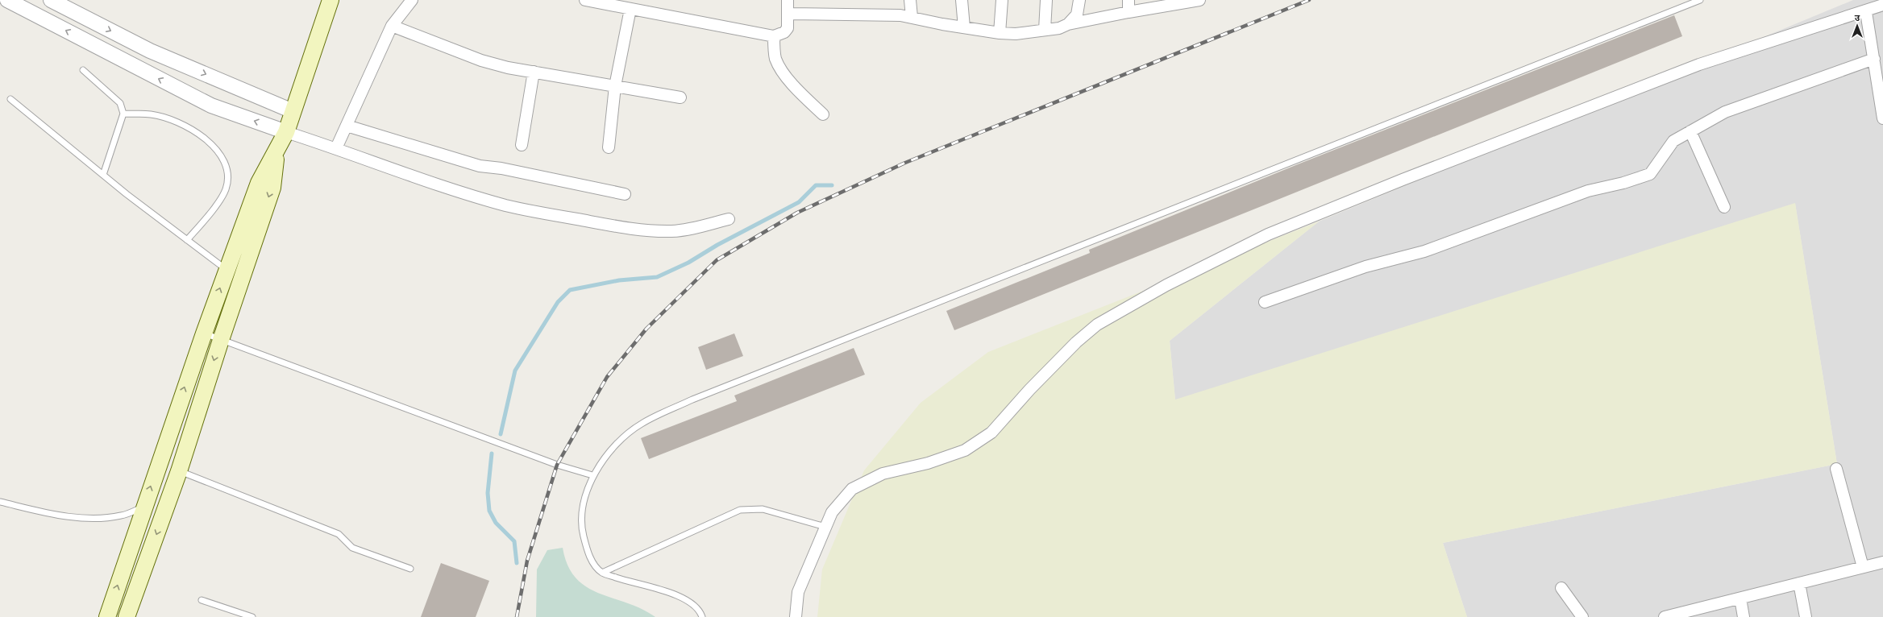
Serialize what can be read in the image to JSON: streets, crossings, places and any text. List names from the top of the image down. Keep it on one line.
{"north":"top"}
